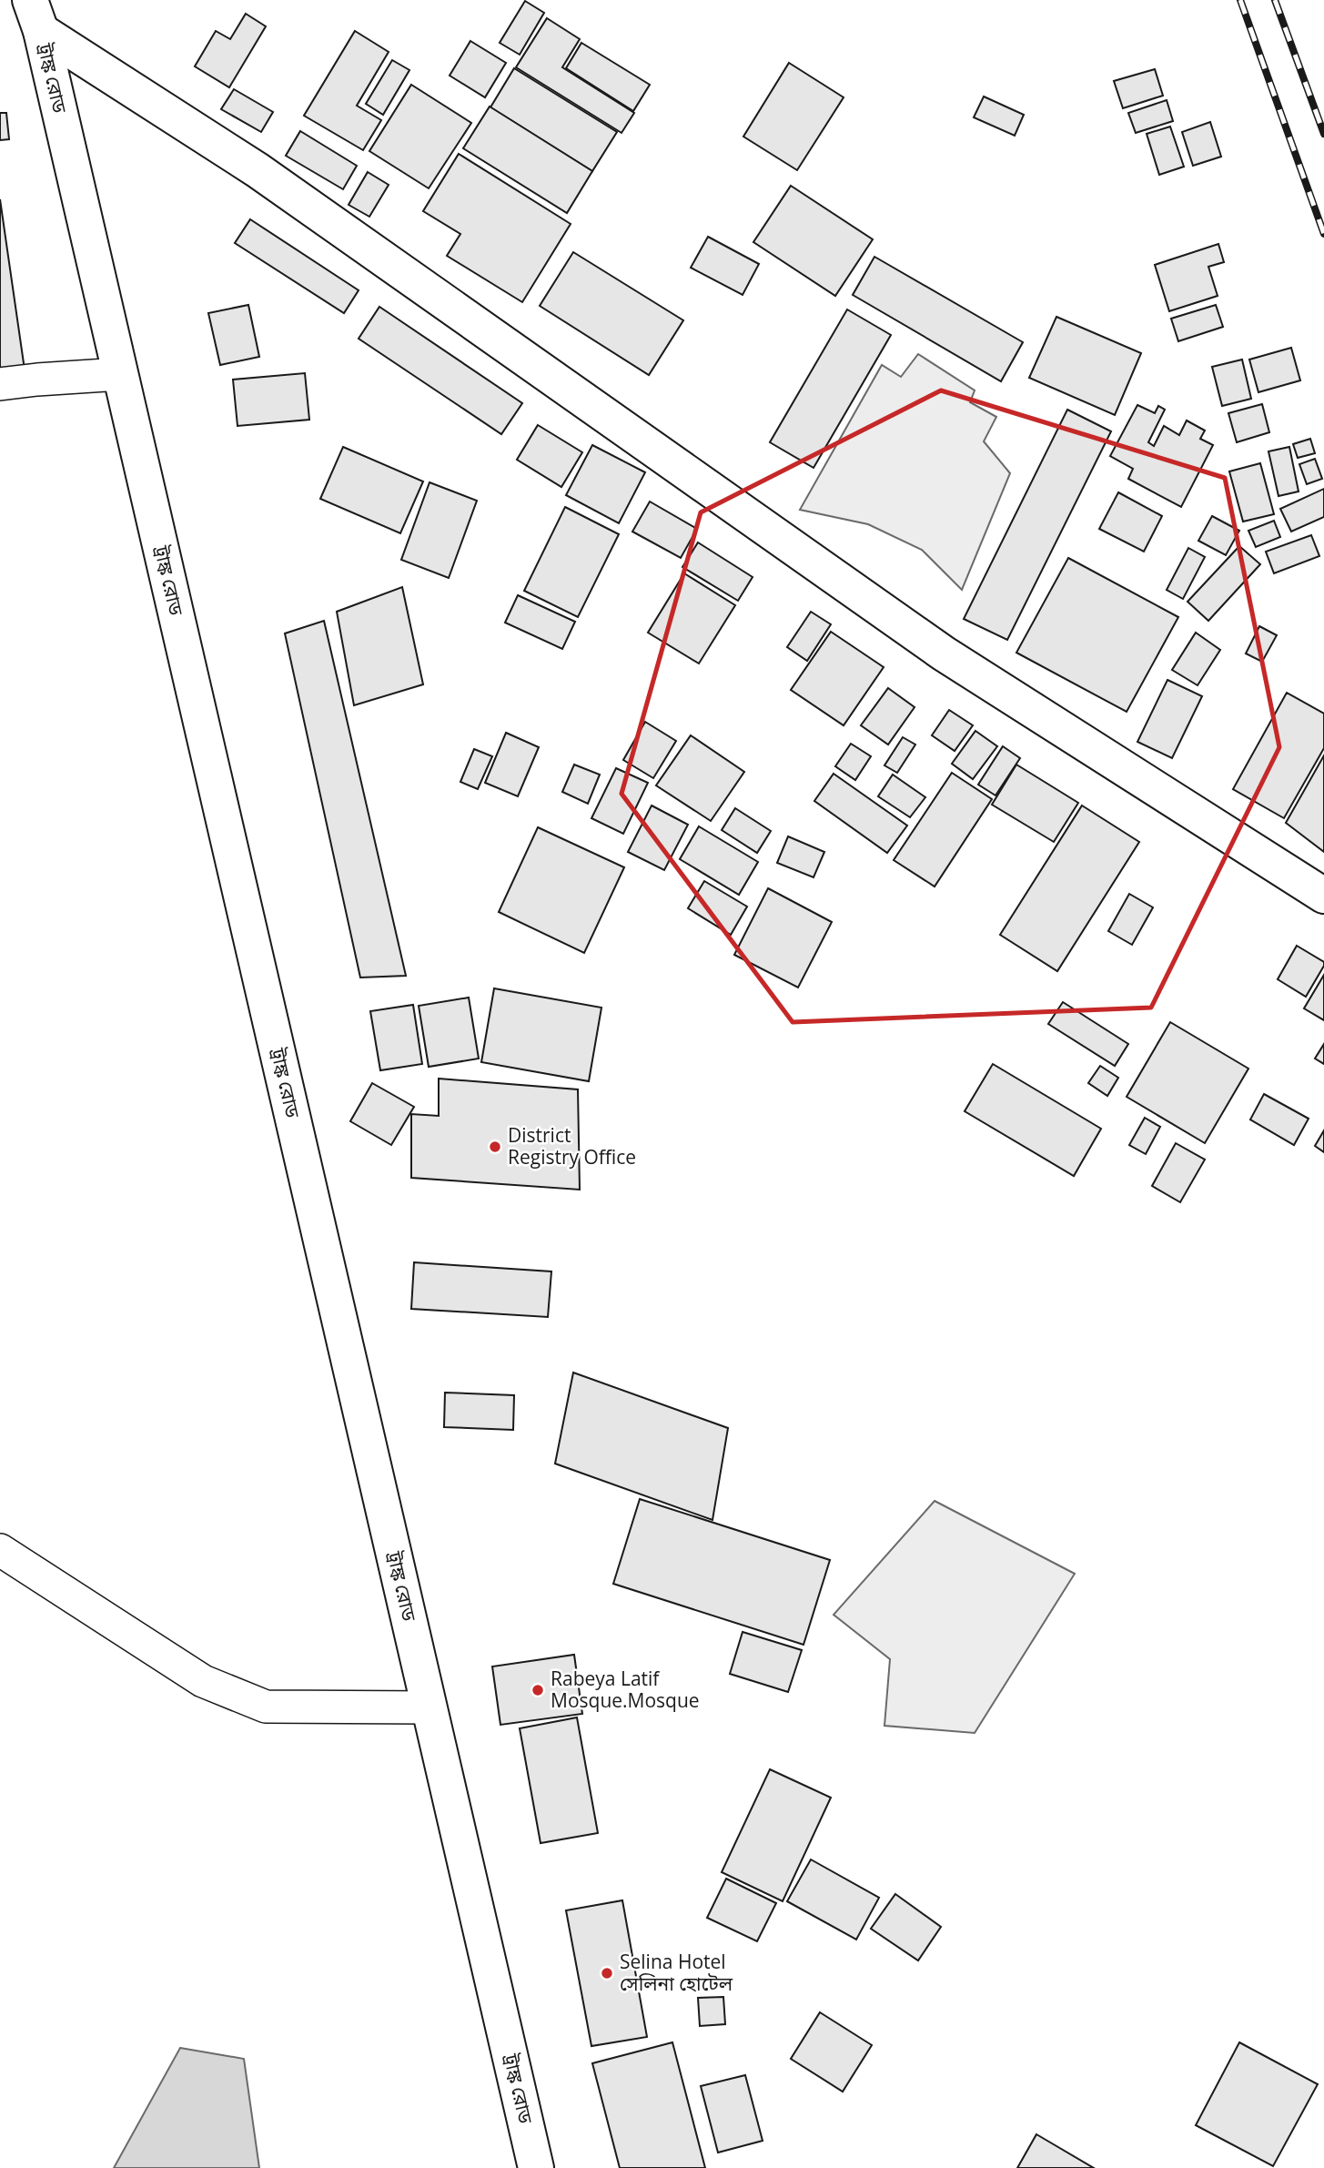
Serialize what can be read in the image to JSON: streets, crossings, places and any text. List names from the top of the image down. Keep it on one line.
{"streets":{"main road":["ট্রাঙ্ক রোড"]},"places":["District Registry Office","Rabeya Latif Mosque.Mosque","Selina Hotel সেলিনা হোটেল"]}
